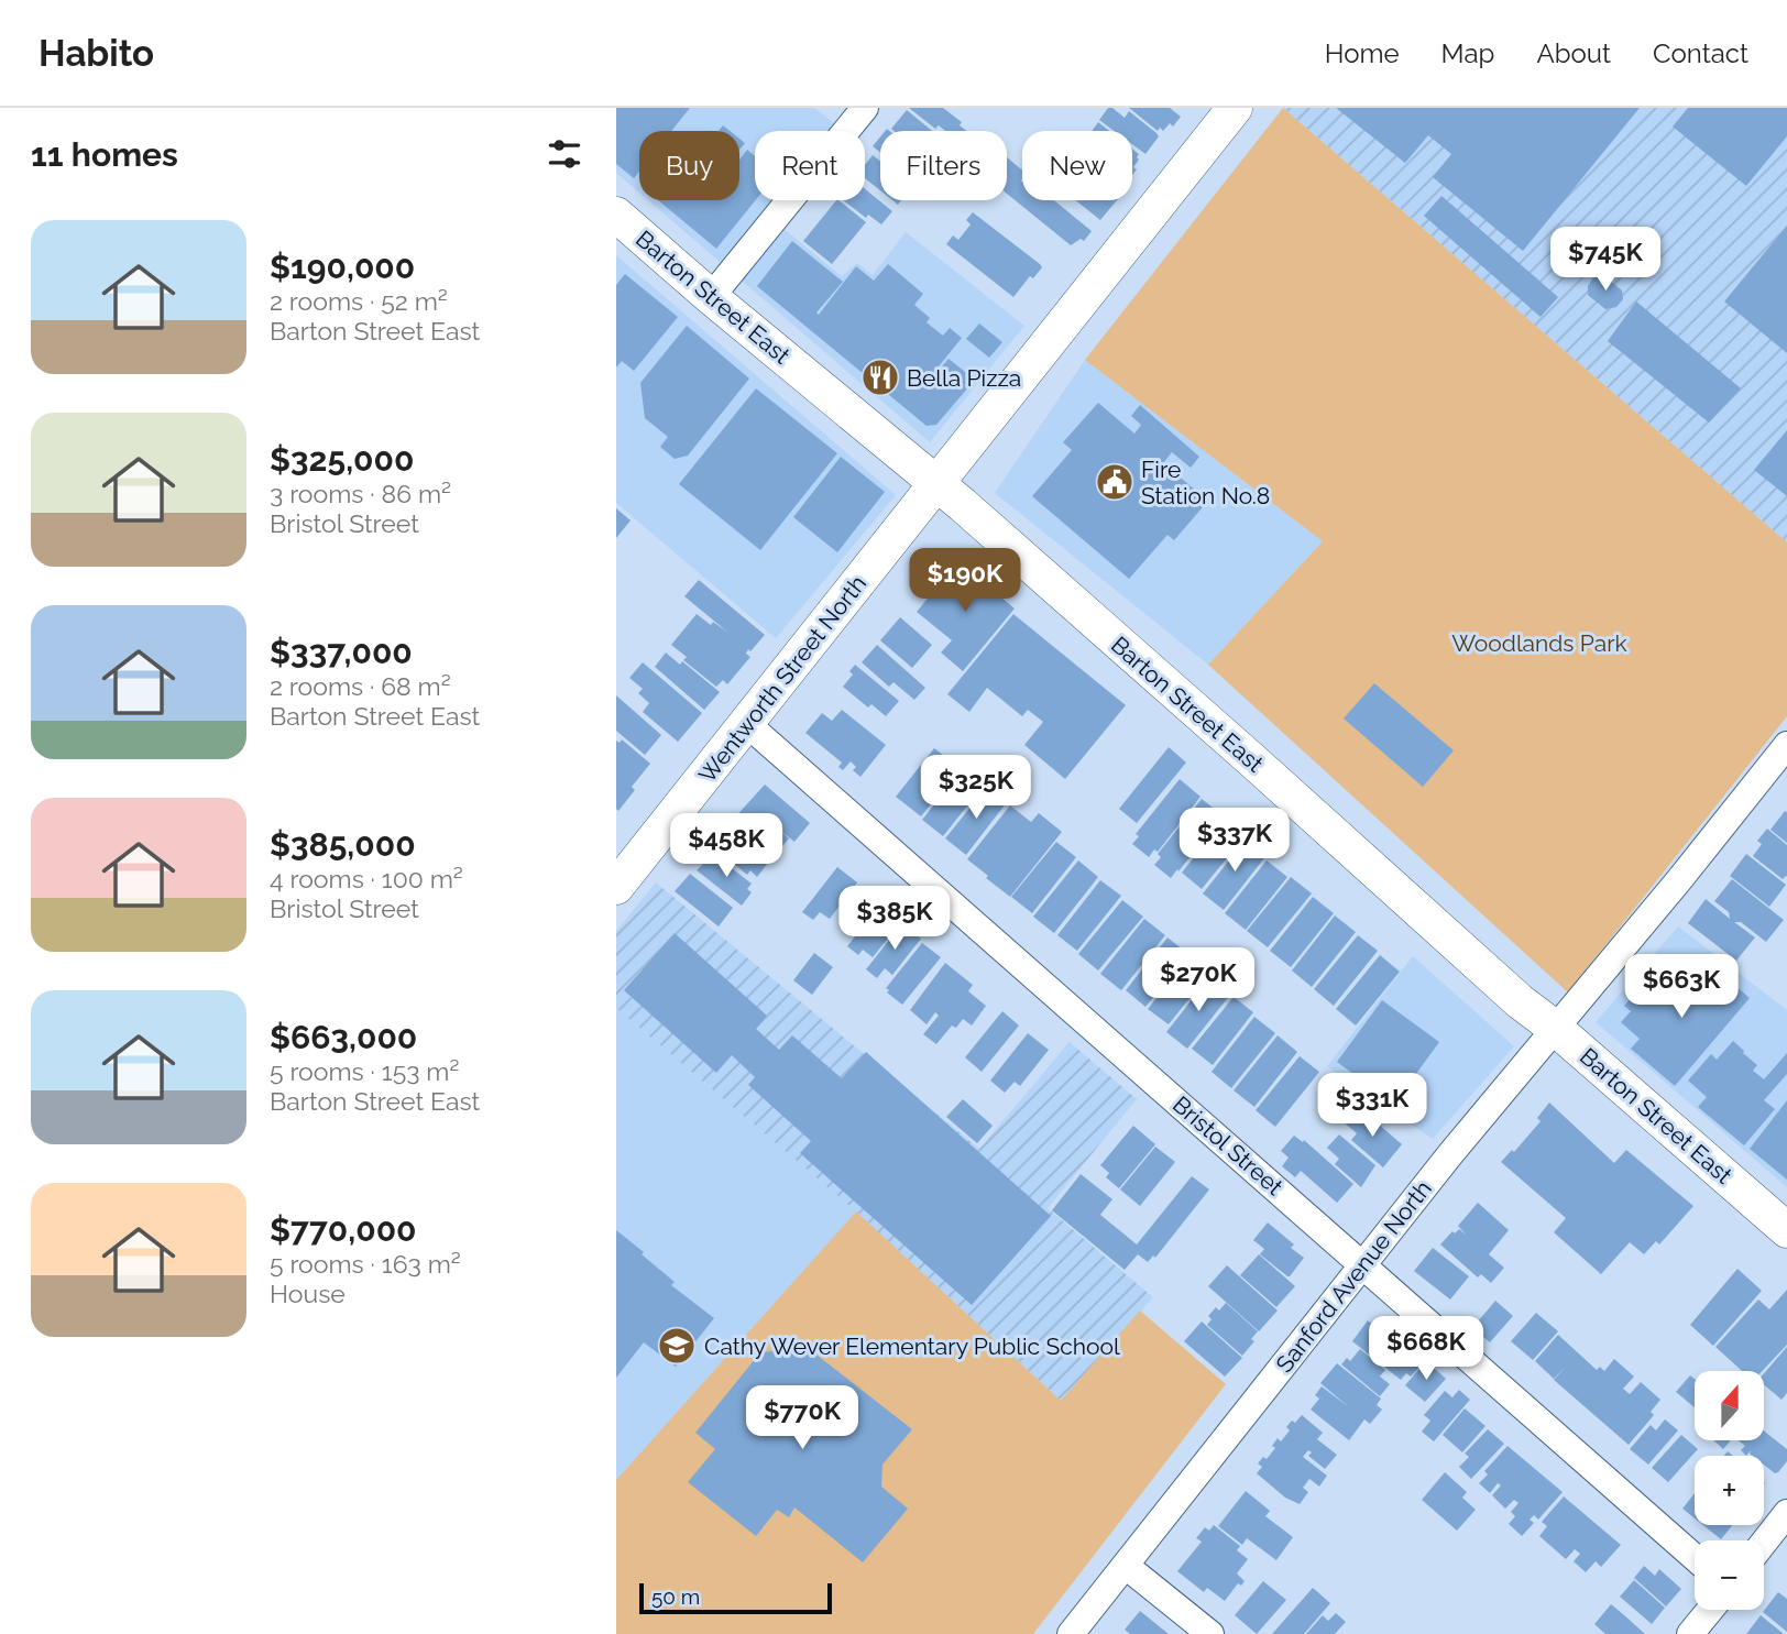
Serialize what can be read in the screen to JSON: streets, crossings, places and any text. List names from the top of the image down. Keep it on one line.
{"streets":{"main road":["Barton Street East","Wentworth Street North"],"street":["Bristol Street","Sanford Avenue North"]},"crossings":[["Barton Street East","Wentworth Street North"],["Barton Street East","Sanford Avenue North"],["Wentworth Street North","Bristol Street"],["Bristol Street","Sanford Avenue North"]],"parks":["Woodlands Park"],"places":{"restaurant":["Bella Pizza"],"public building":["Fire Station No.8"],"school or university":["Cathy Wever Elementary Public School"]},"scale_bar":"50 m","north":"top","page":{"header":"Habito","nav":["Home","Map","About","Contact"],"heading":"11 homes","chip":["Buy","Rent","Filters","New"],"list":[{"name":"$190,000","note":"2 rooms · 52 m² · Barton Street East"},{"name":"$325,000","note":"3 rooms · 86 m² · Bristol Street"},{"name":"$337,000","note":"2 rooms · 68 m² · Barton Street East"},{"name":"$385,000","note":"4 rooms · 100 m² · Bristol Street"},{"name":"$663,000","note":"5 rooms · 153 m² · Barton Street East"},{"name":"$770,000","note":"5 rooms · 163 m² · House"}],"price":["$745K","$190K","$325K","$337K","$458K","$385K","$270K","$663K","$331K","$668K","$770K"],"map_buttons":["+","−"],"scale":"50 m"}}
